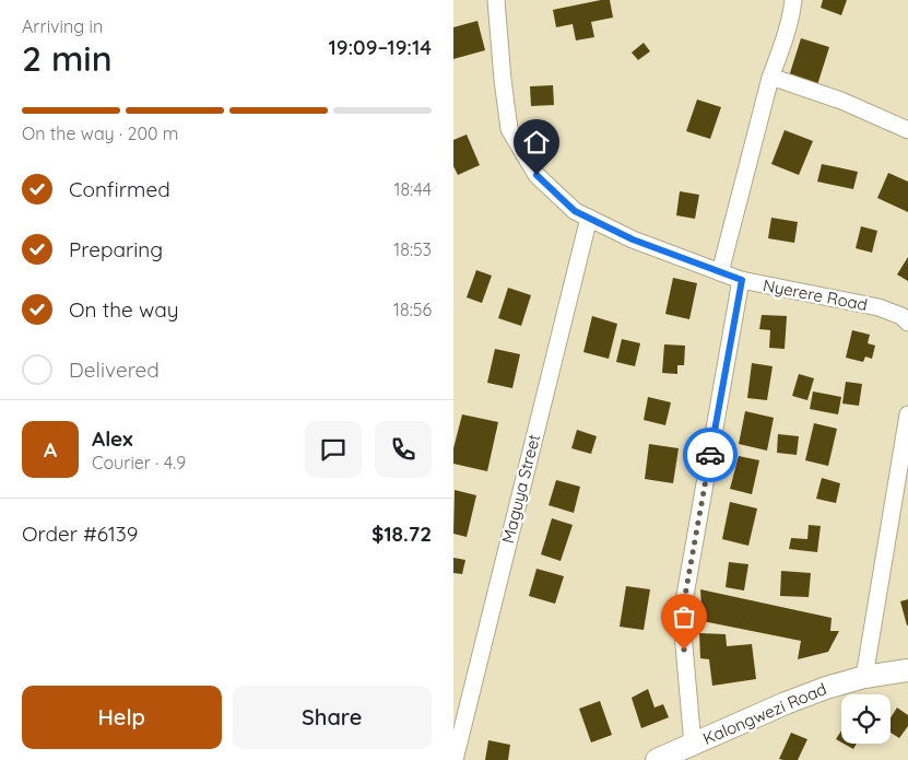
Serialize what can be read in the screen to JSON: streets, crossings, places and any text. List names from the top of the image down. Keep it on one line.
{"streets":{"street":["Nyerere Road","Maguya Street","Kalongwezi Road"]},"crossings":[["Nyerere Road","Maguya Street"]],"page":{"heading":["2 min","Arriving in","19:09–19:14"],"panel":["Alex","Courier · 4.9","Order #6139","$18.72"],"bar":"On the way · 200 m","list":[["Confirmed","18:44"],["Preparing","18:53"],["On the way","18:56"],"Delivered"],"round":"A","buttons":["Help","Share"]}}
